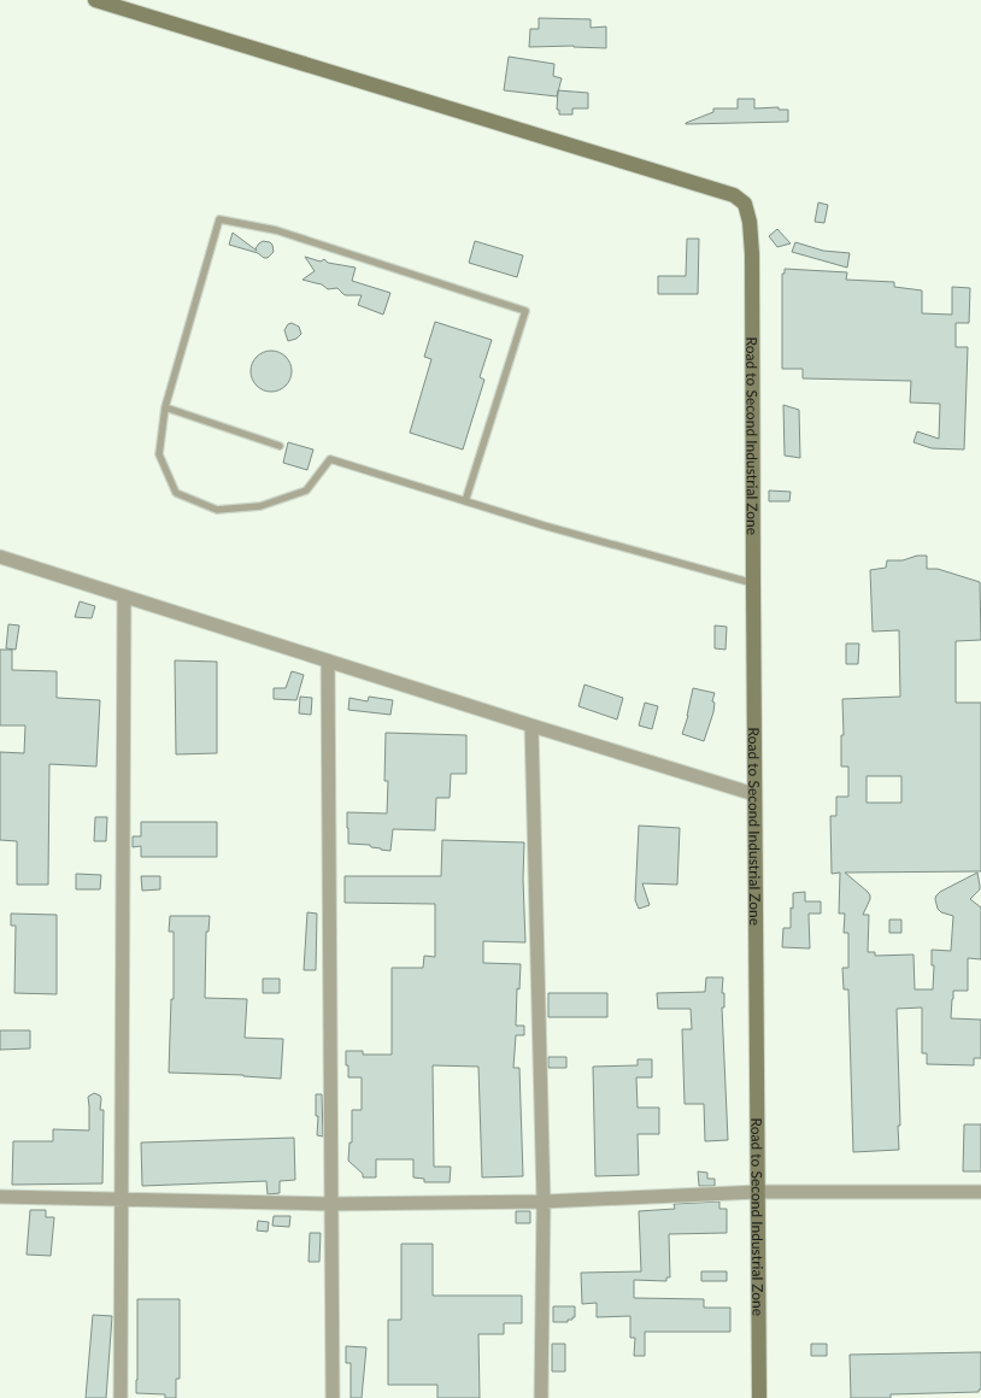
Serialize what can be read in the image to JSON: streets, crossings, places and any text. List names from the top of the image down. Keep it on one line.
{"streets":{"street":["Road to Second Industrial Zone"]}}
